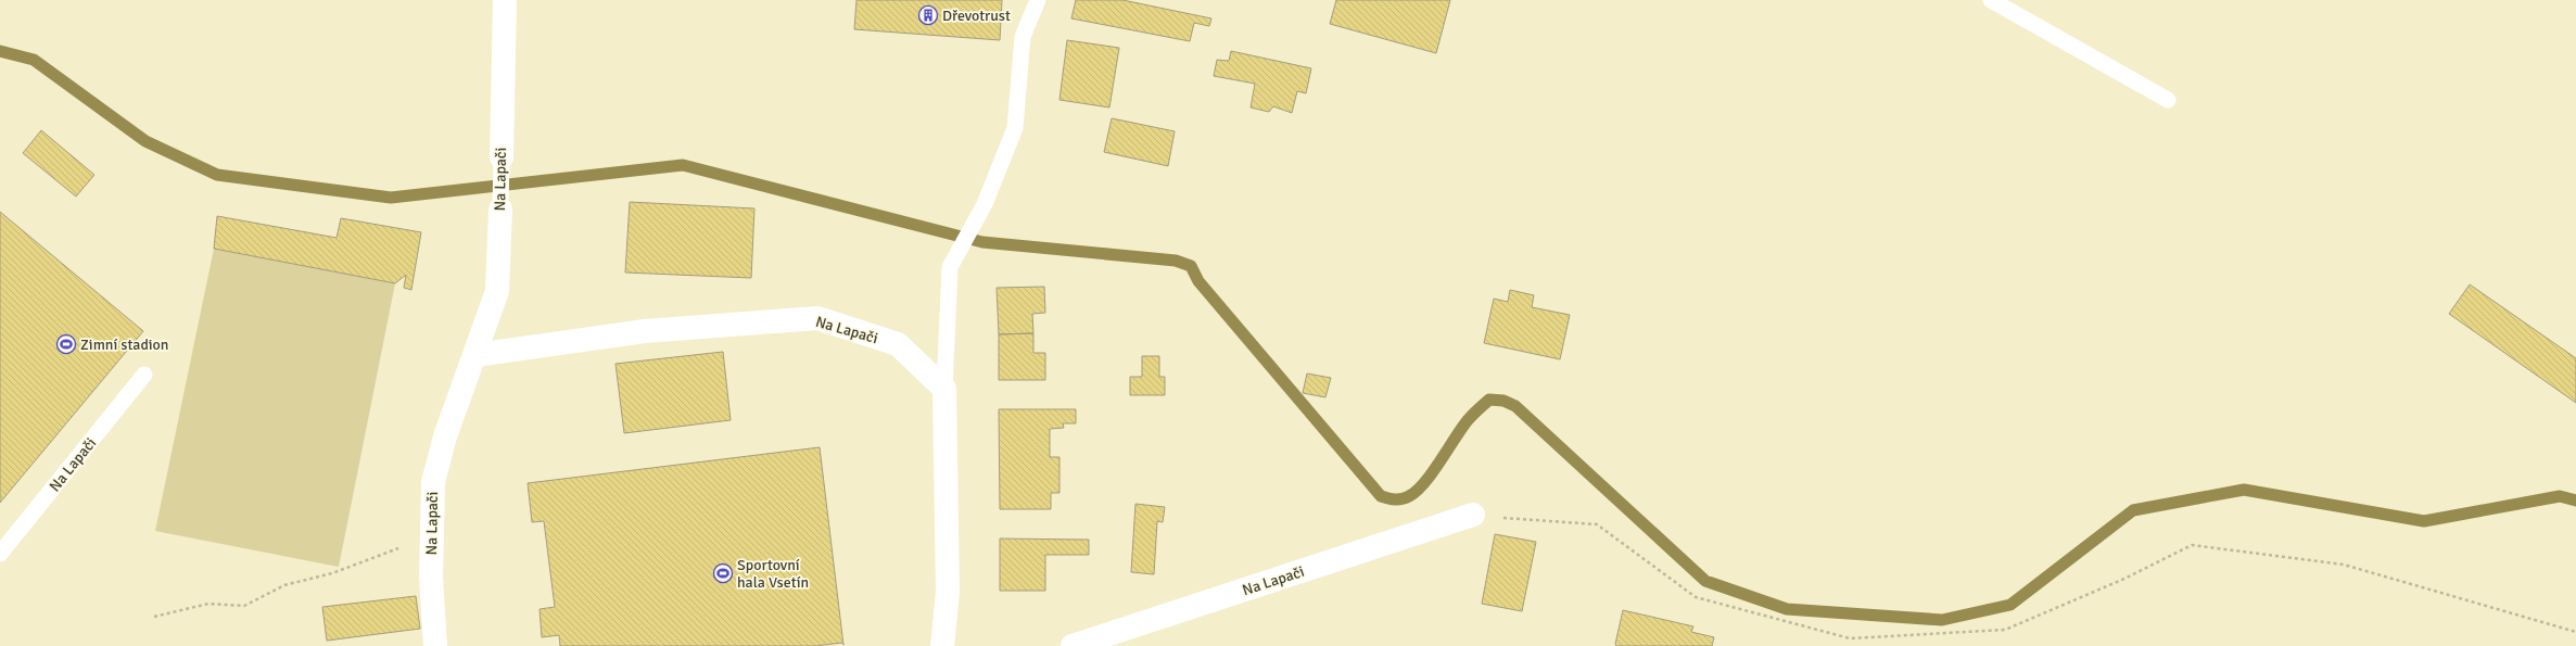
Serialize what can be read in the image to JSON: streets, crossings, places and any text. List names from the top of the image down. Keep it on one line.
{"streets":{"street":["Na Lapači"]},"places":{"building":["Dřevotrust"],"sports":["Zimní stadion","Sportovní hala Vsetín"]}}
